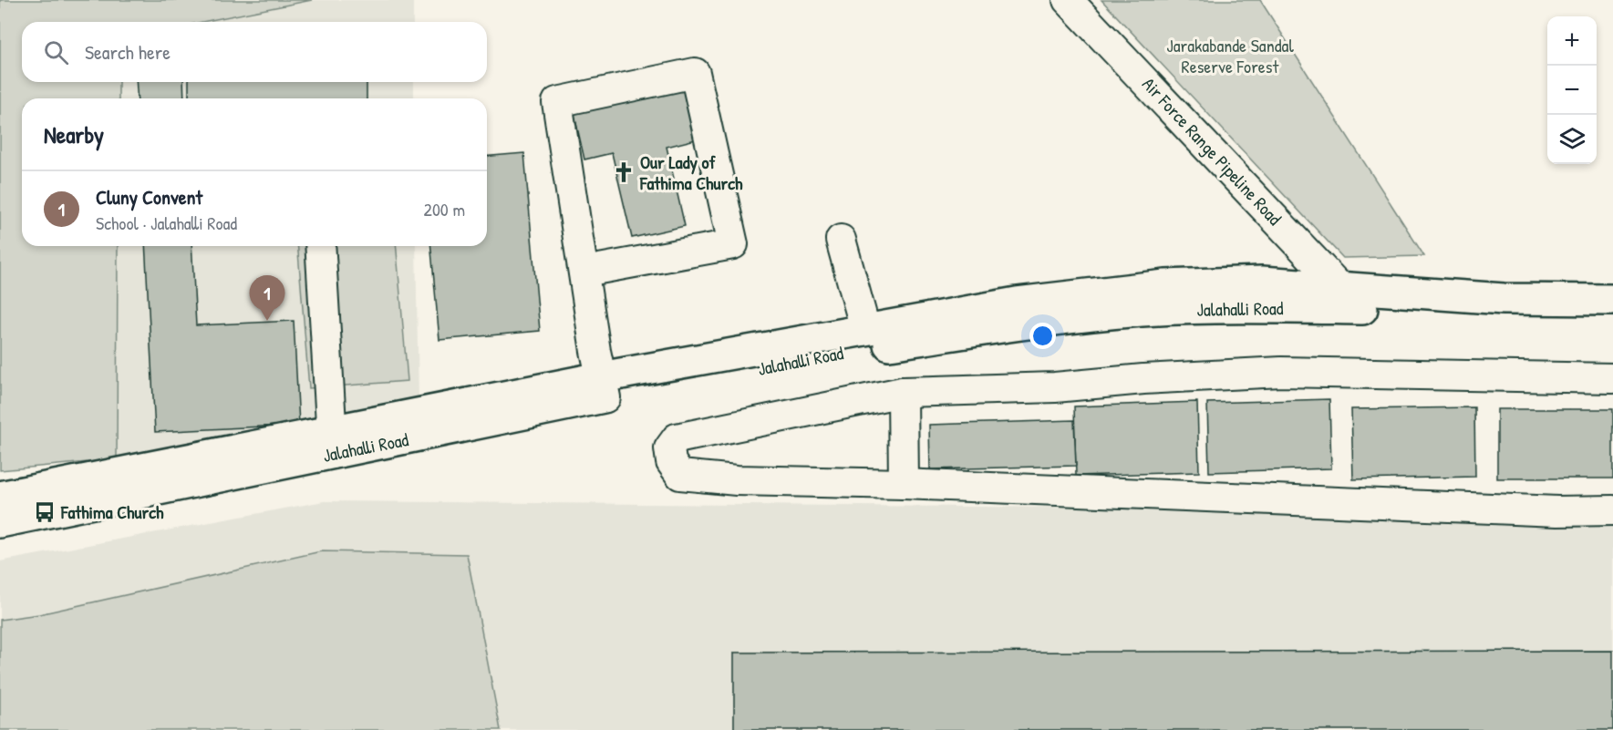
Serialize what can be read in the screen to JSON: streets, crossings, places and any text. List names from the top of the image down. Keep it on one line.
{"streets":{"main road":["Jalahalli Road"],"street":["Air Force Range Pipeline Road"]},"crossings":[["Air Force Range Pipeline Road","Jalahalli Road"]],"parks":["Jarakabande Sandal Reserve Forest"],"places":{"church":["Our Lady of Fathima Church"],"bus stop":["Fathima Church"]},"page":{"map_buttons":["+","−"],"search":"Search here","heading":"Nearby","list":[{"mark":"1","name":"Cluny Convent","note":"School · Jalahalli Road","value":"200 m"}],"pins":"1"}}
